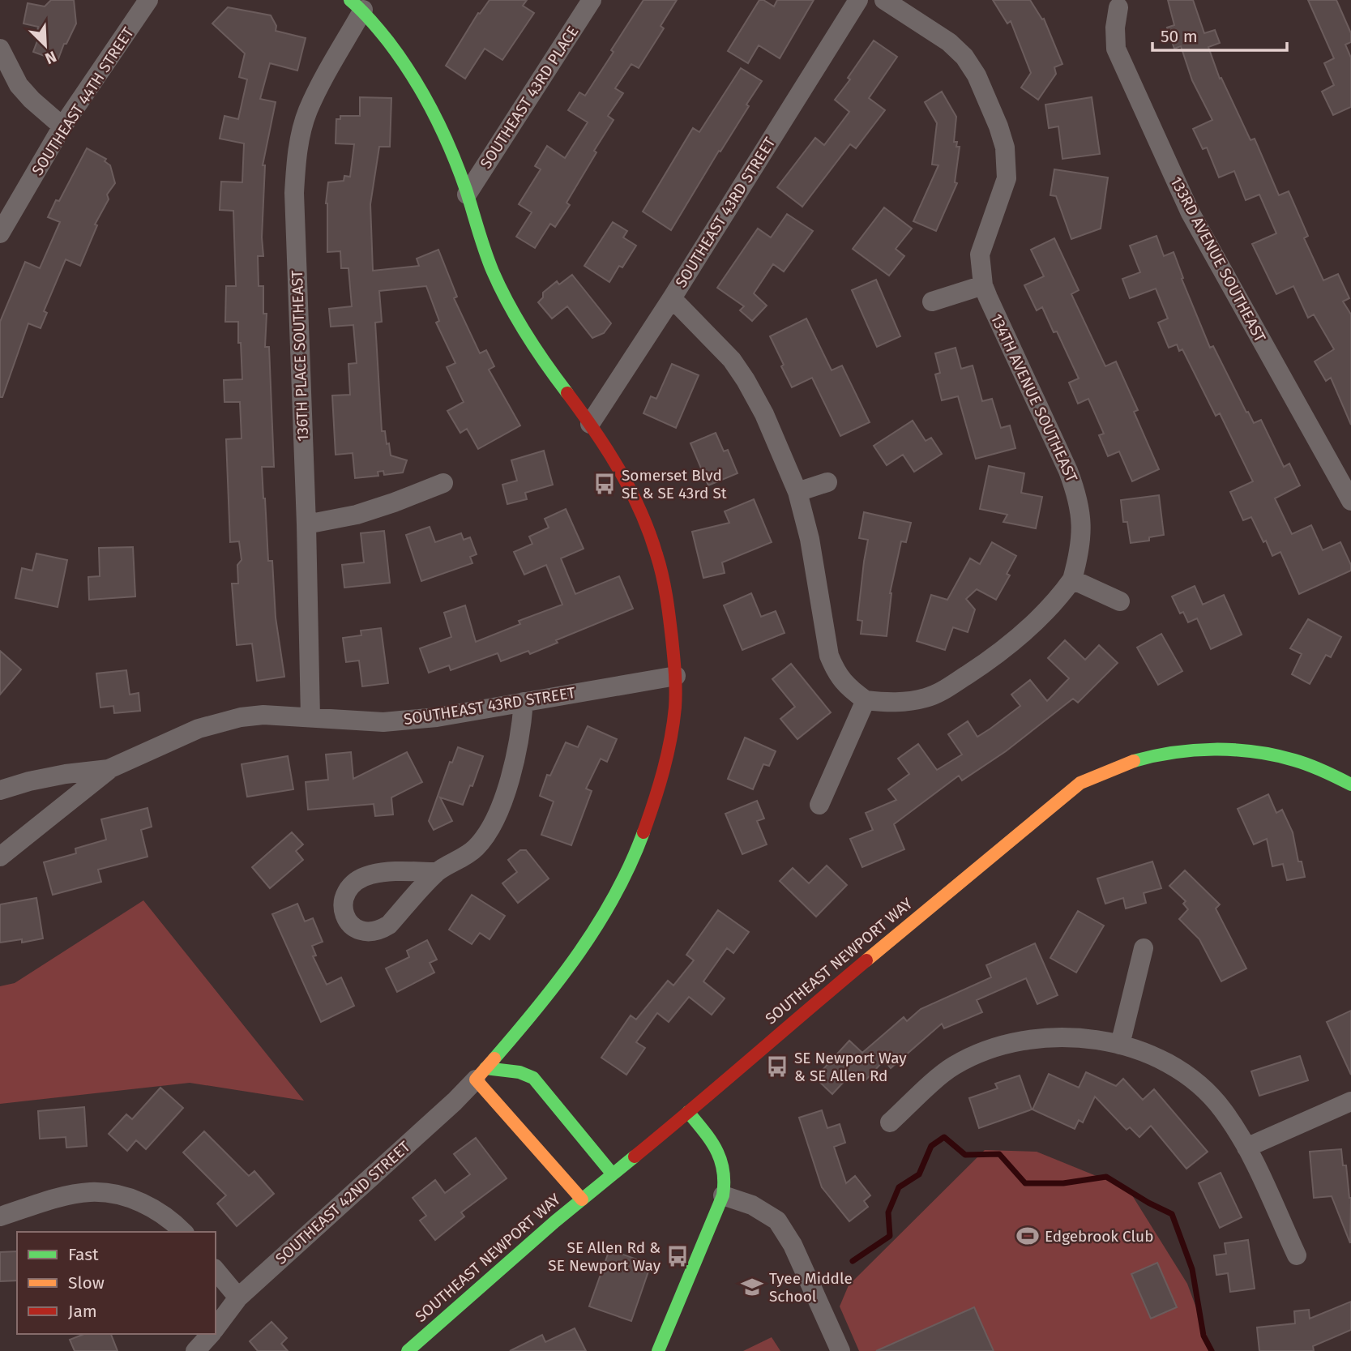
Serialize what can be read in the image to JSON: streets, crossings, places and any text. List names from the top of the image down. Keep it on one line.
{"streets":{"street":["SOUTHEAST 43RD PLACE","SOUTHEAST 44TH STREET","SOUTHEAST 43RD STREET","133RD AVENUE SOUTHEAST","136TH PLACE SOUTHEAST","134TH AVENUE SOUTHEAST","SOUTHEAST NEWPORT WAY","SOUTHEAST 42ND STREET"]},"crossings":[["SOUTHEAST 43RD STREET","136TH PLACE SOUTHEAST"]],"places":{"bus stop":["Somerset Blvd SE & SE 43rd St","SE Newport Way & SE Allen Rd","SE Allen Rd & SE Newport Way"],"sports":["Edgebrook Club"],"school or university":["Tyee Middle School"]},"legend":["Fast","Slow","Jam"],"scale_bar":"50 m","north":"bottom right"}
